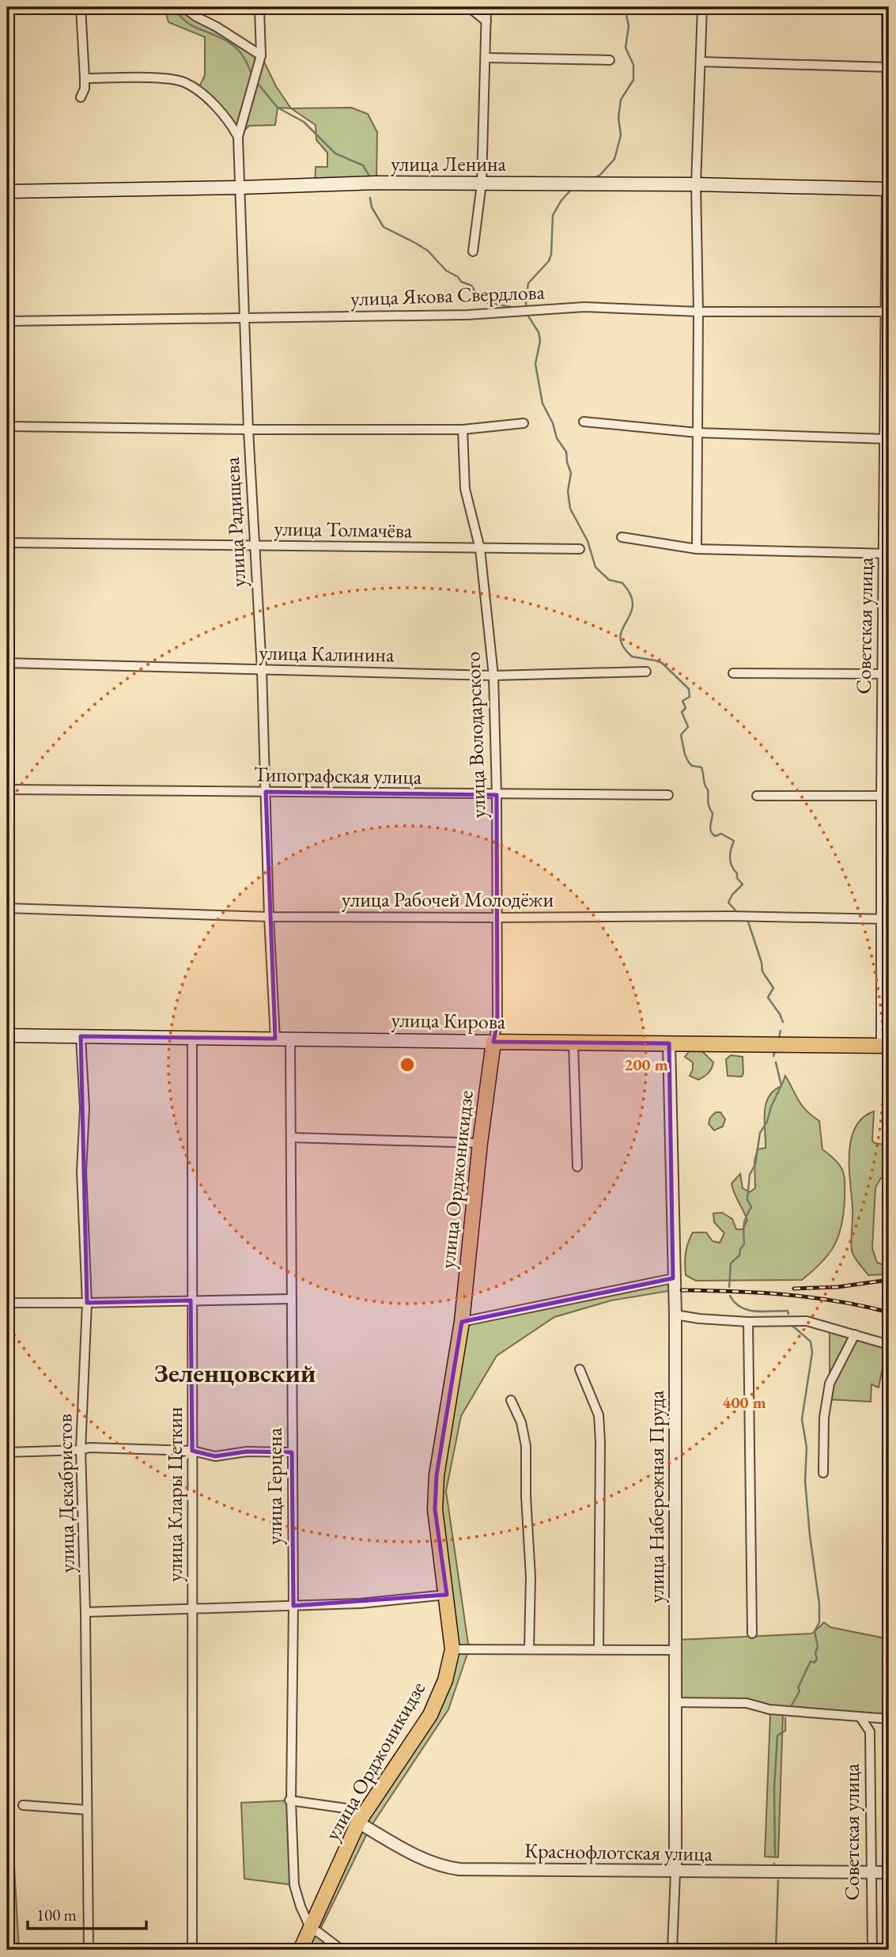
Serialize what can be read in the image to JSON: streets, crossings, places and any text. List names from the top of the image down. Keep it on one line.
{"streets":{"main road":["улица Ленина","улица Кирова","улица Орджоникидзе"],"street":["улица Якова Свердлова","улица Радищева","улица Толмачёва","Советская улица","улица Калинина","улица Володарского","Типографская улица","улица Рабочей Молодёжи","улица Герцена","улица Декабристов","улица Клары Цеткин","улица Набережная Пруда","Краснофлотская улица"]},"crossings":[["улица Ленина","улица Радищева"],["улица Ленина","Советская улица"],["улица Якова Свердлова","улица Радищева"],["улица Якова Свердлова","Советская улица"],["улица Радищева","улица Толмачёва"],["улица Радищева","улица Калинина"],["улица Радищева","Типографская улица"],["улица Радищева","улица Рабочей Молодёжи"],["улица Радищева","улица Кирова"],["улица Толмачёва","улица Володарского"],["Советская улица","улица Рабочей Молодёжи"],["Советская улица","улица Кирова"],["Советская улица","Краснофлотская улица"],["улица Калинина","улица Володарского"],["улица Володарского","Типографская улица"],["улица Володарского","улица Рабочей Молодёжи"],["улица Володарского","улица Кирова"],["улица Володарского","улица Орджоникидзе"],["улица Кирова","улица Орджоникидзе"],["улица Кирова","улица Герцена"],["улица Кирова","улица Декабристов"],["улица Кирова","улица Клары Цеткин"],["улица Кирова","улица Набережная Пруда"],["улица Орджоникидзе","улица Герцена"],["улица Орджоникидзе","Краснофлотская улица"],["улица Герцена","Краснофлотская улица"],["улица Набережная Пруда","Краснофлотская улица"]],"districts":["Зеленцовский"],"scale_bar":"100 m","rings":["200 m","400 m"]}
